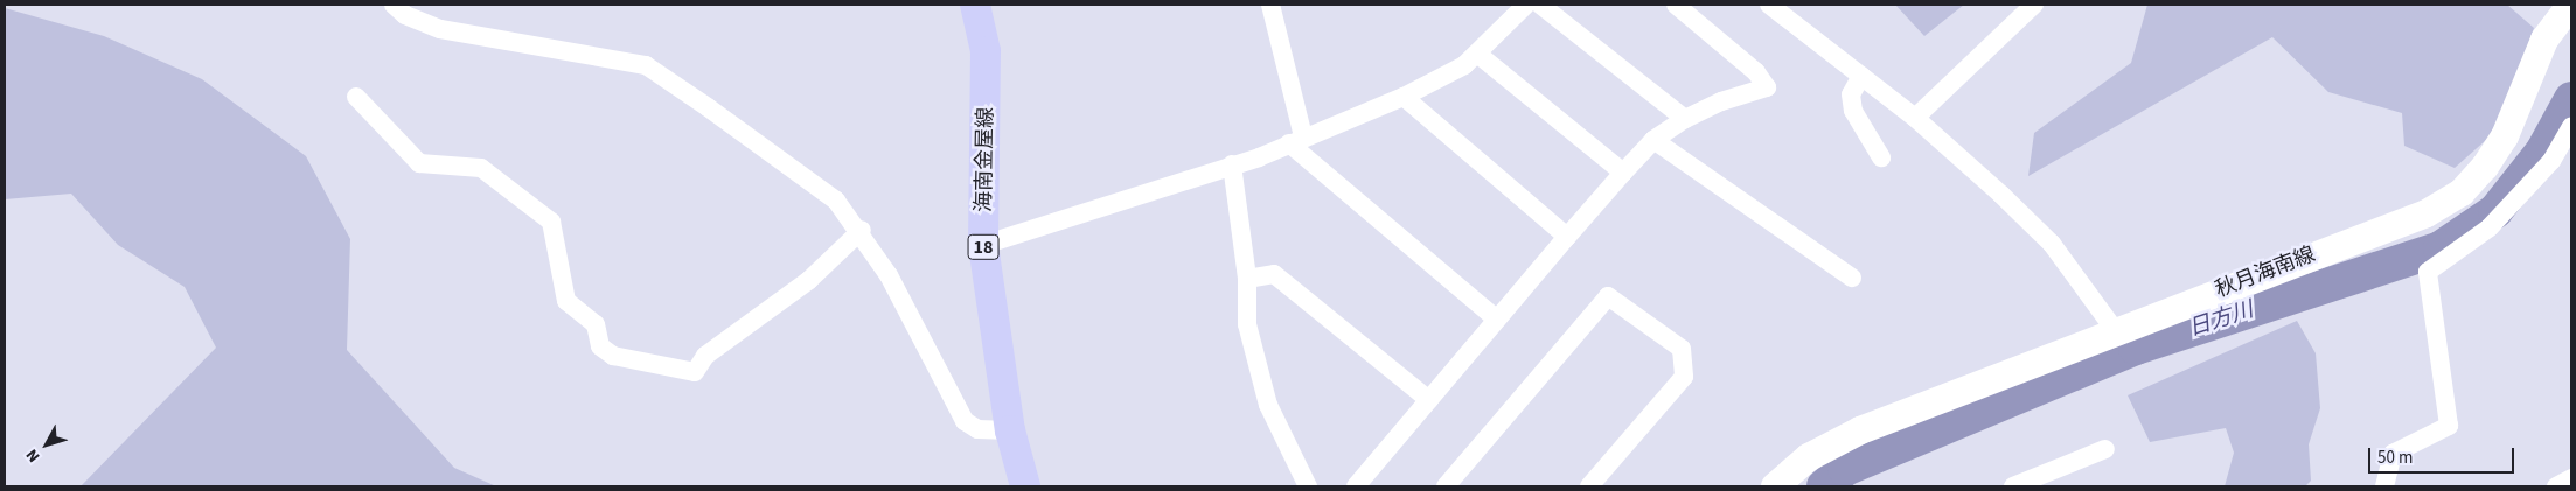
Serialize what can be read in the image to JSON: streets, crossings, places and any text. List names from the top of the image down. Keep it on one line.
{"streets":{"main road":["海南金屋線","18","秋月海南線"]},"water":["日方川"],"scale_bar":"50 m","north":"bottom left"}
